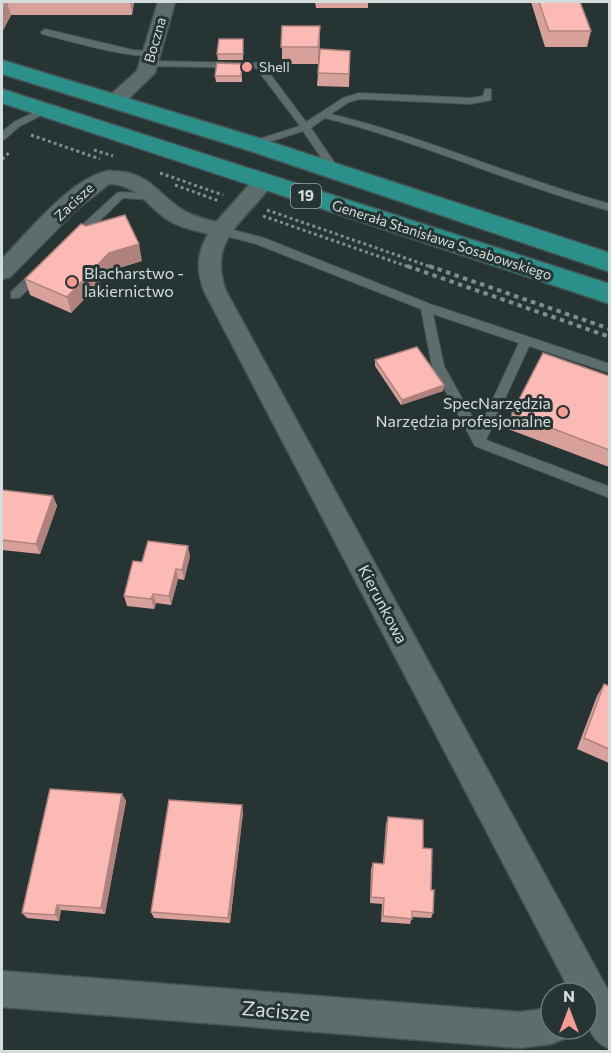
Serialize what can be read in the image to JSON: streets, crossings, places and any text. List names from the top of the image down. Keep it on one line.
{"streets":{"highway":["19","Generała Stanisława Sosabowskiego"],"street":["Boczna","Zacisze","Kierunkowa"]},"crossings":[["Boczna","Generała Stanisława Sosabowskiego"],["Zacisze","Kierunkowa"],["Generała Stanisława Sosabowskiego","Kierunkowa"]],"places":["Shell","Blacharstwo - lakiernictwo","SpecNarzędzia Narzędzia profesjonalne"],"north":"top"}
